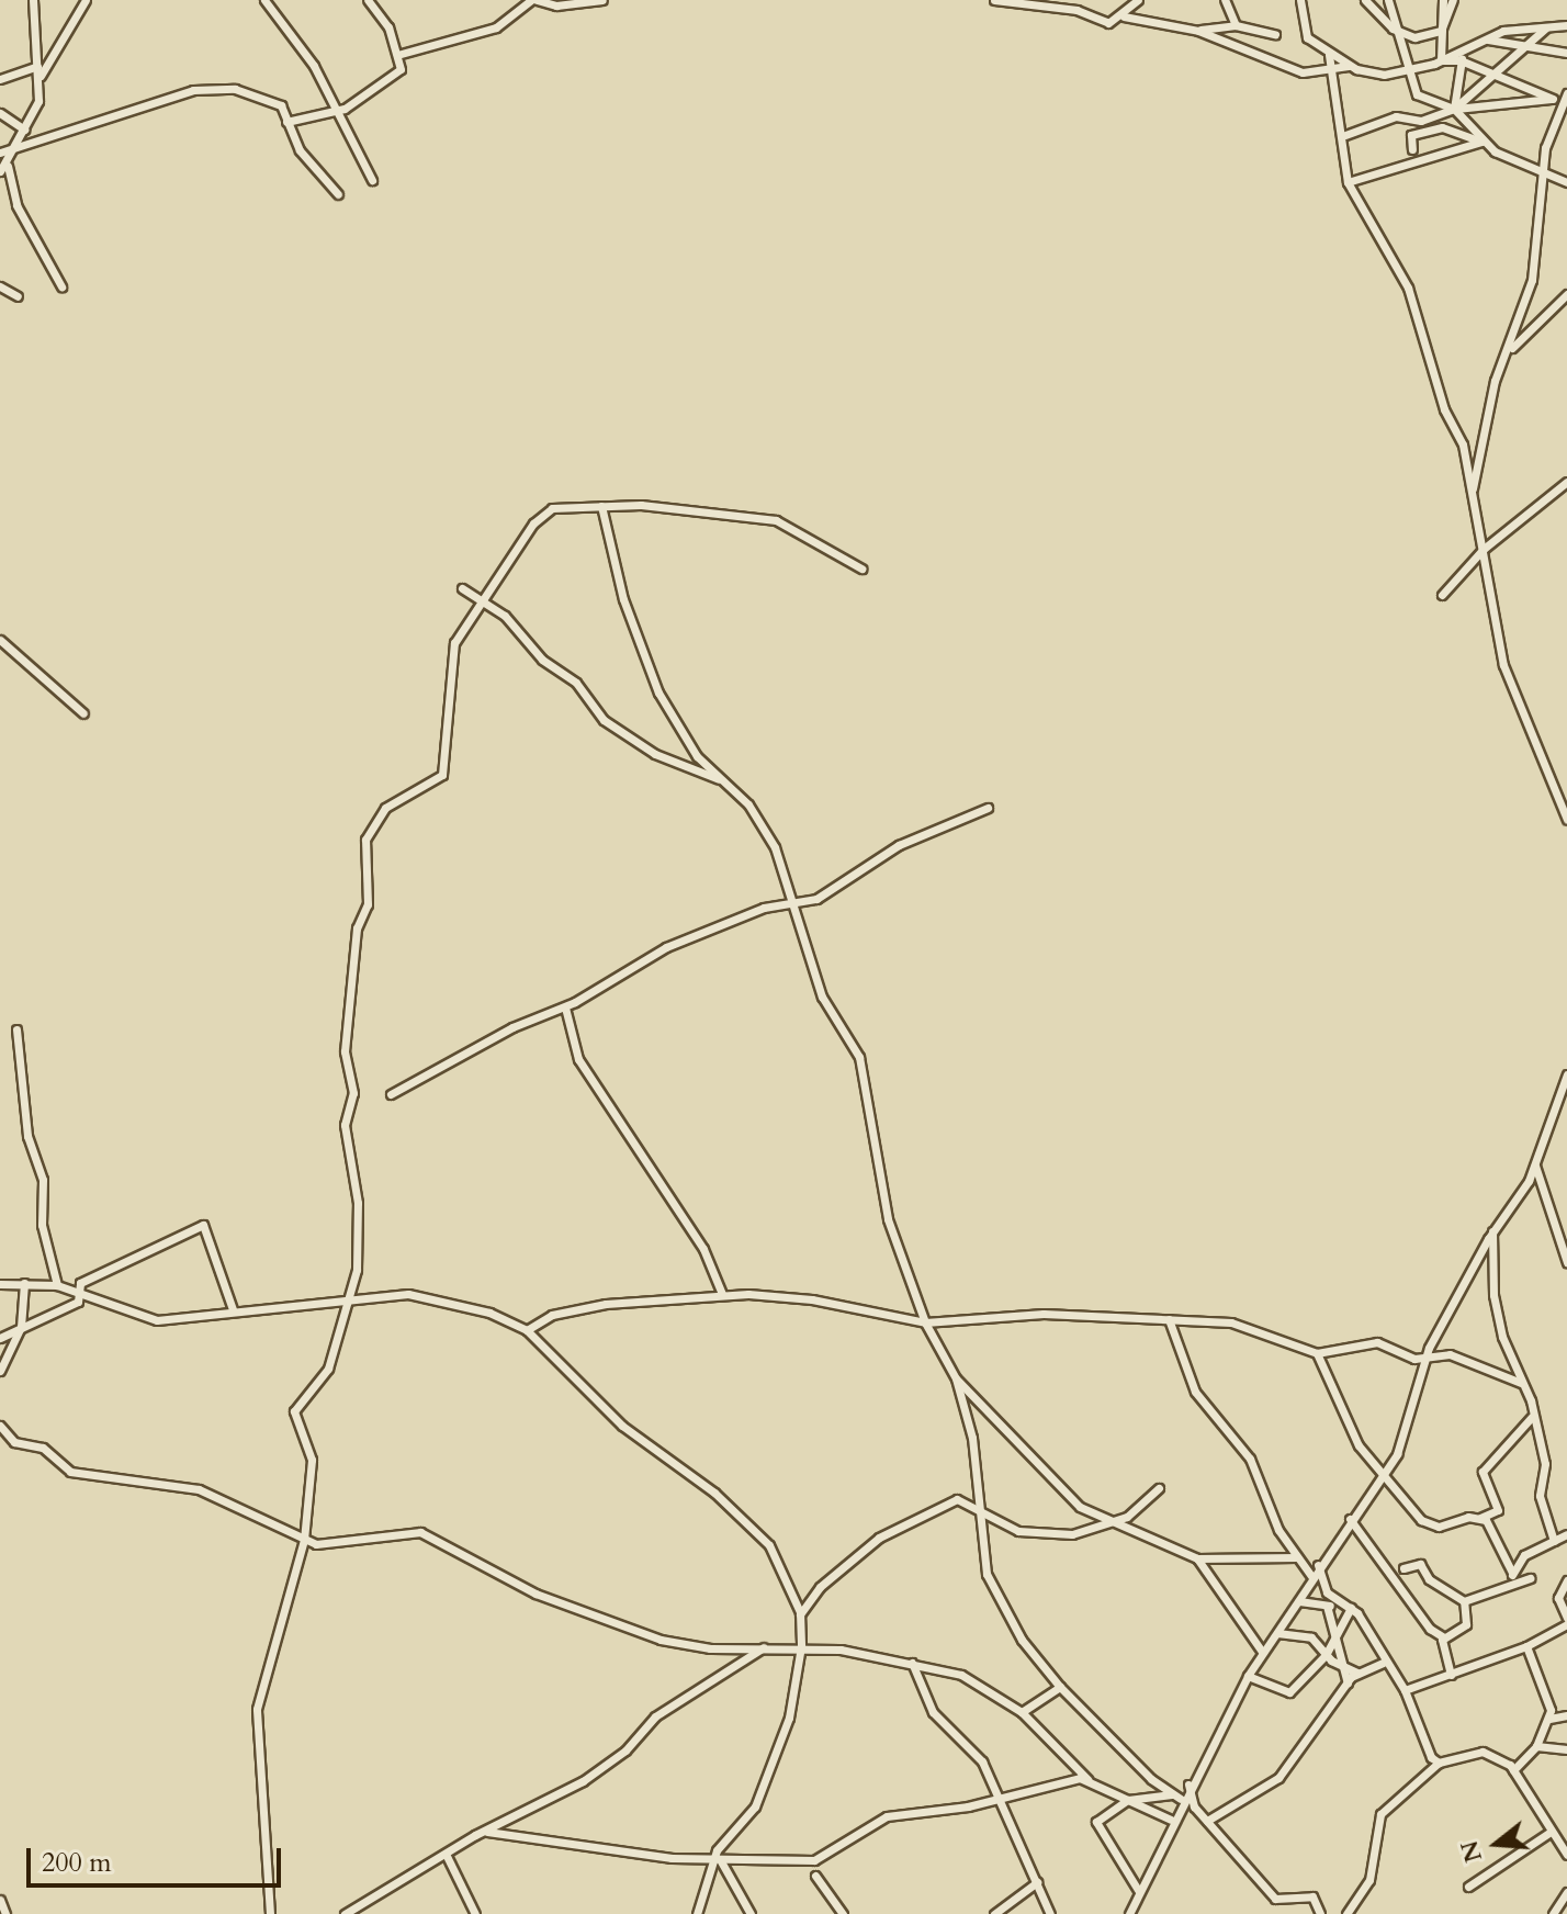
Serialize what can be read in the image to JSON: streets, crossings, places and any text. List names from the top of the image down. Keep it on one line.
{"scale_bar":"200 m","north":"left"}
